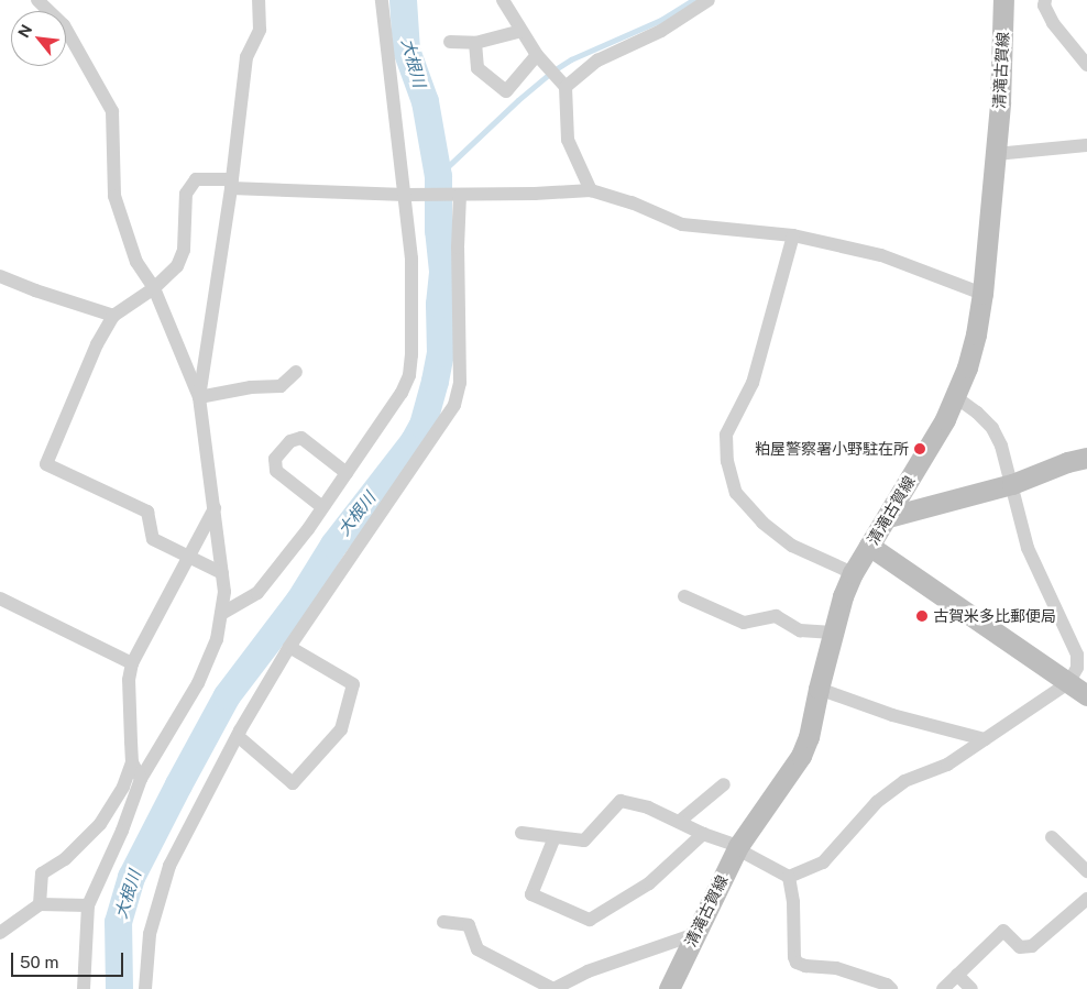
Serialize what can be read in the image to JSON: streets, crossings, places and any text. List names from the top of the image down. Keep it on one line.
{"streets":{"main road":["清滝古賀線"]},"water":["大根川"],"places":["粕屋警察署小野駐在所","古賀米多比郵便局"],"scale_bar":"50 m","north":"top left"}
